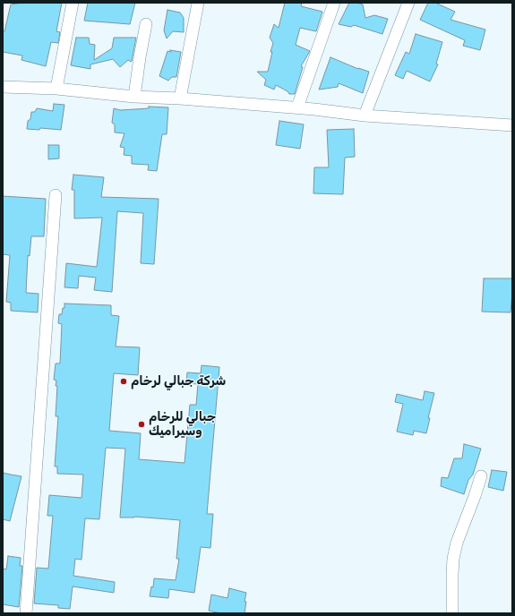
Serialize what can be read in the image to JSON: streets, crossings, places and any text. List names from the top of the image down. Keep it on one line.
{"places":["شركة جبالي لرخام","جبالي للرخام وسيراميك"]}
